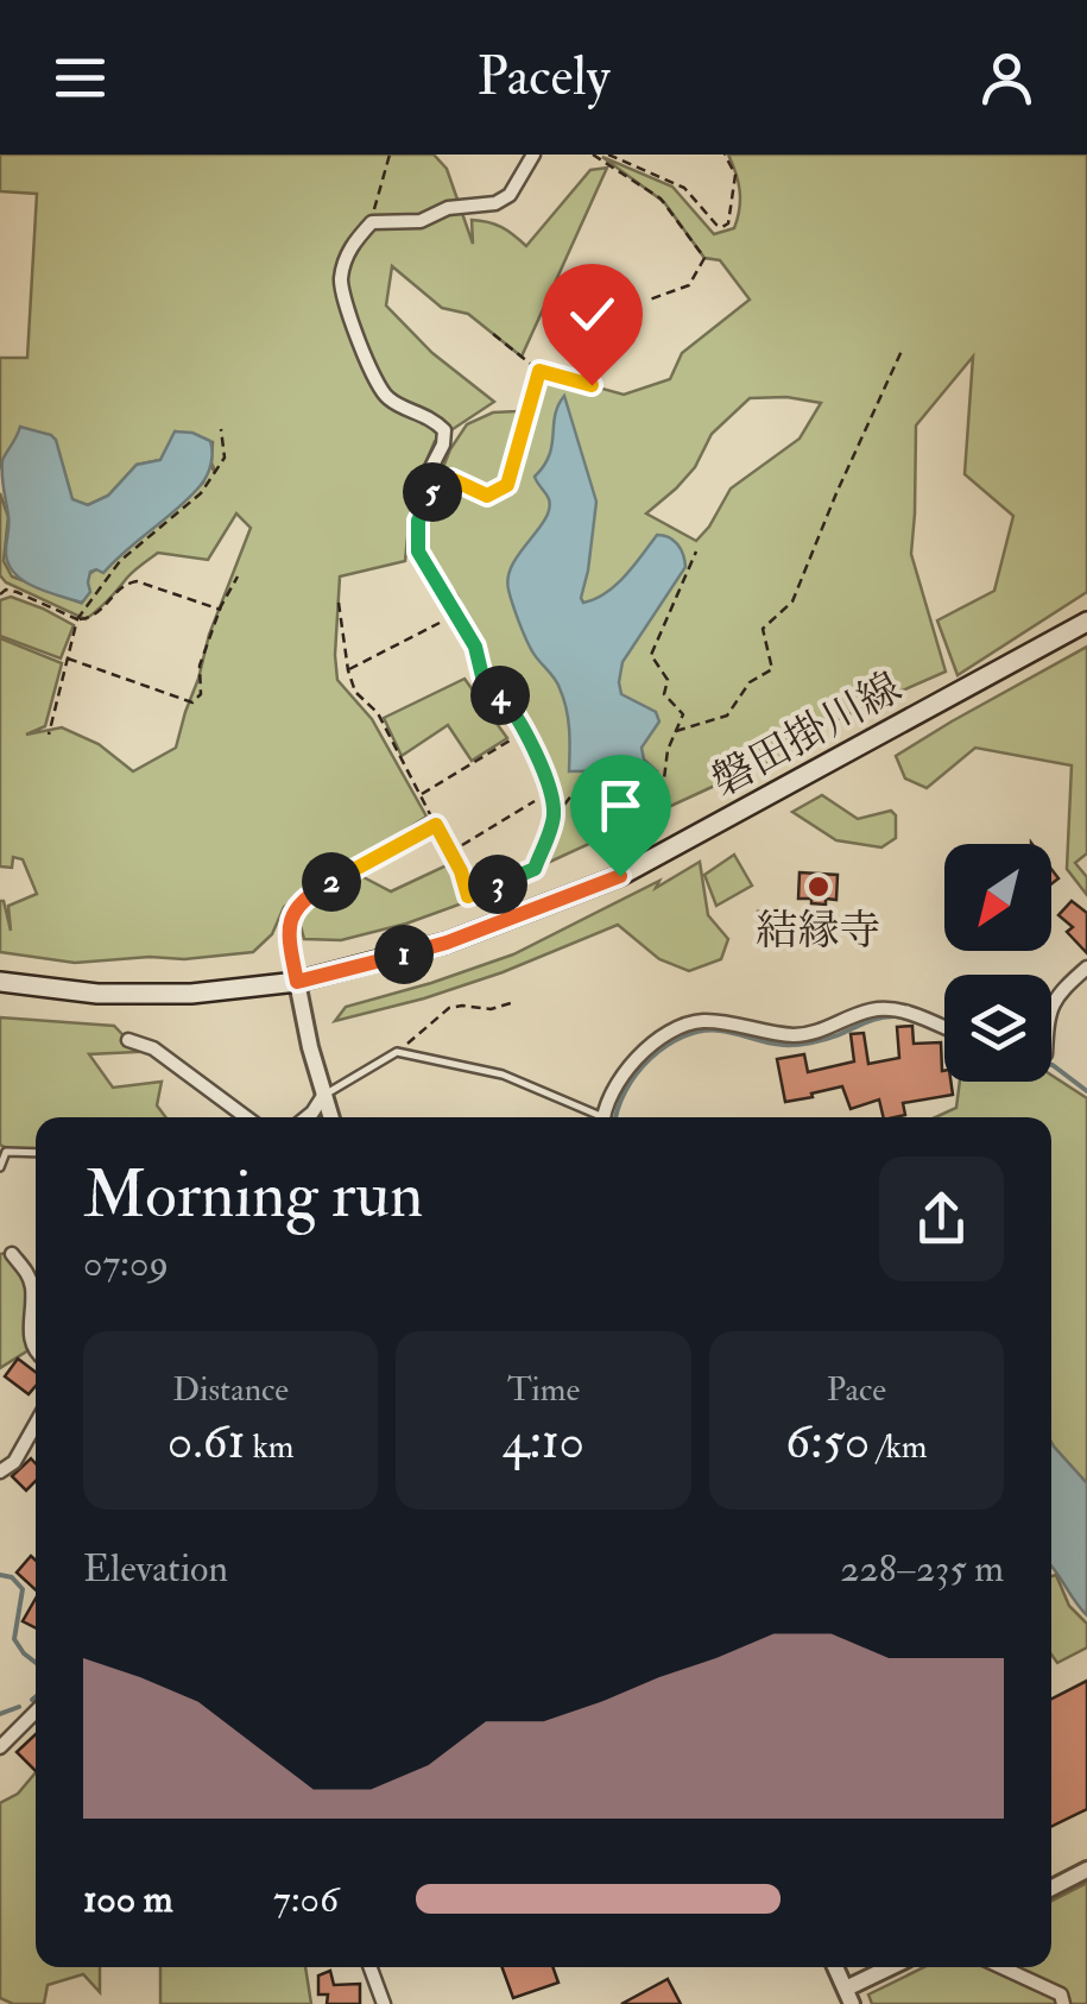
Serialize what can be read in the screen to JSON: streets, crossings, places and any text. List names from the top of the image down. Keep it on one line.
{"streets":{"main road":["磐田掛川線"]},"places":["結縁寺"],"north":"bottom left","page":{"header":"Pacely","pins":["5","4","2","3","1"],"heading":["Morning run","07:09"],"stats":[["Distance","0.61 km"],["Time","4:10"],["Pace","6:50 /km"]],"chart":["Elevation","228–235 m"],"list":[{"name":"100 m","note":"7:06"}]}}
